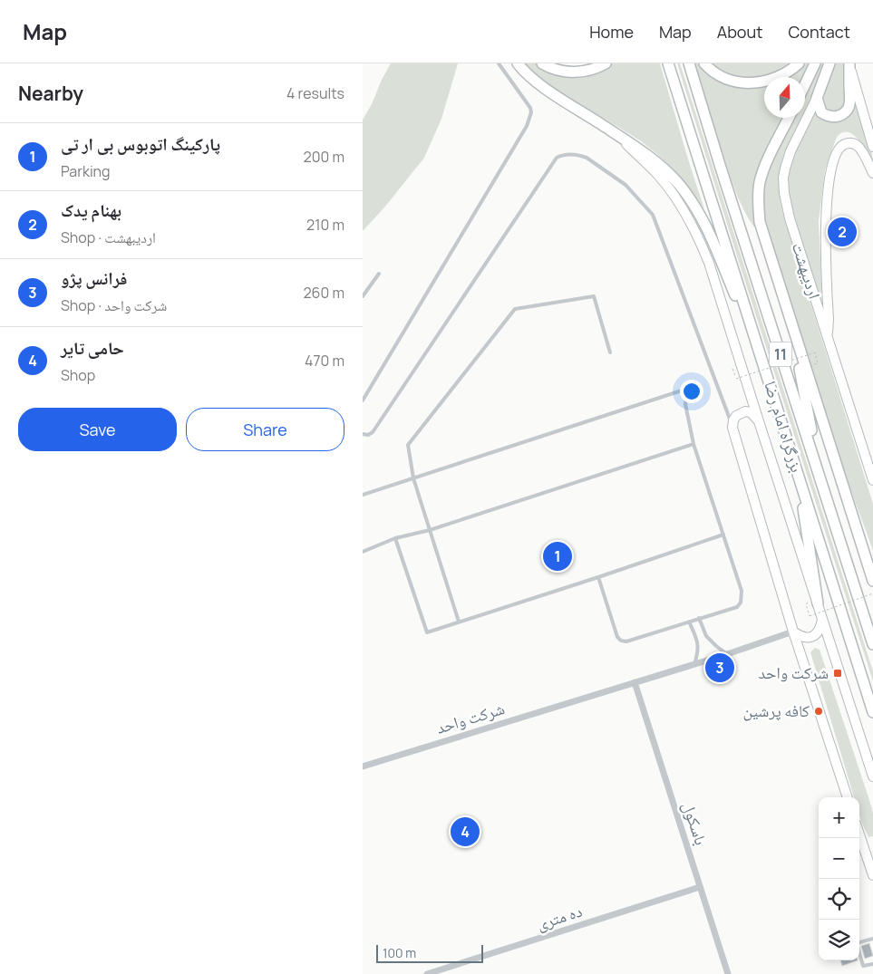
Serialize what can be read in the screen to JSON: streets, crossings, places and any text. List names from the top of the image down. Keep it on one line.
{"streets":{"main road":["اردیبهشت","11","بزرگراه امام رضا"],"street":["شرکت واحد","باسکول","ده متری"]},"crossings":[["شرکت واحد","باسکول"],["باسکول","ده متری"]],"places":{"transit":["شرکت واحد"],"other":["کافه پرشین"]},"scale_bar":"100 m","north":"top","page":{"header":"Map","nav":["Home","Map","About","Contact"],"heading":["Nearby","4 results"],"list":[{"mark":"1","name":"پارکینگ اتوبوس بی ار تی","note":"Parking","value":"200 m"},{"mark":"2","name":"بهنام یدک","note":"Shop · اردیبهشت","value":"210 m"},{"mark":"3","name":"فرانس پژو","note":"Shop · شرکت واحد","value":"260 m"},{"mark":"4","name":"حامی تایر","note":"Shop","value":"470 m"}],"pins":["2","1","3","4"],"buttons":["Save","Share"],"map_buttons":["+","−"],"scale":"100 m"}}
